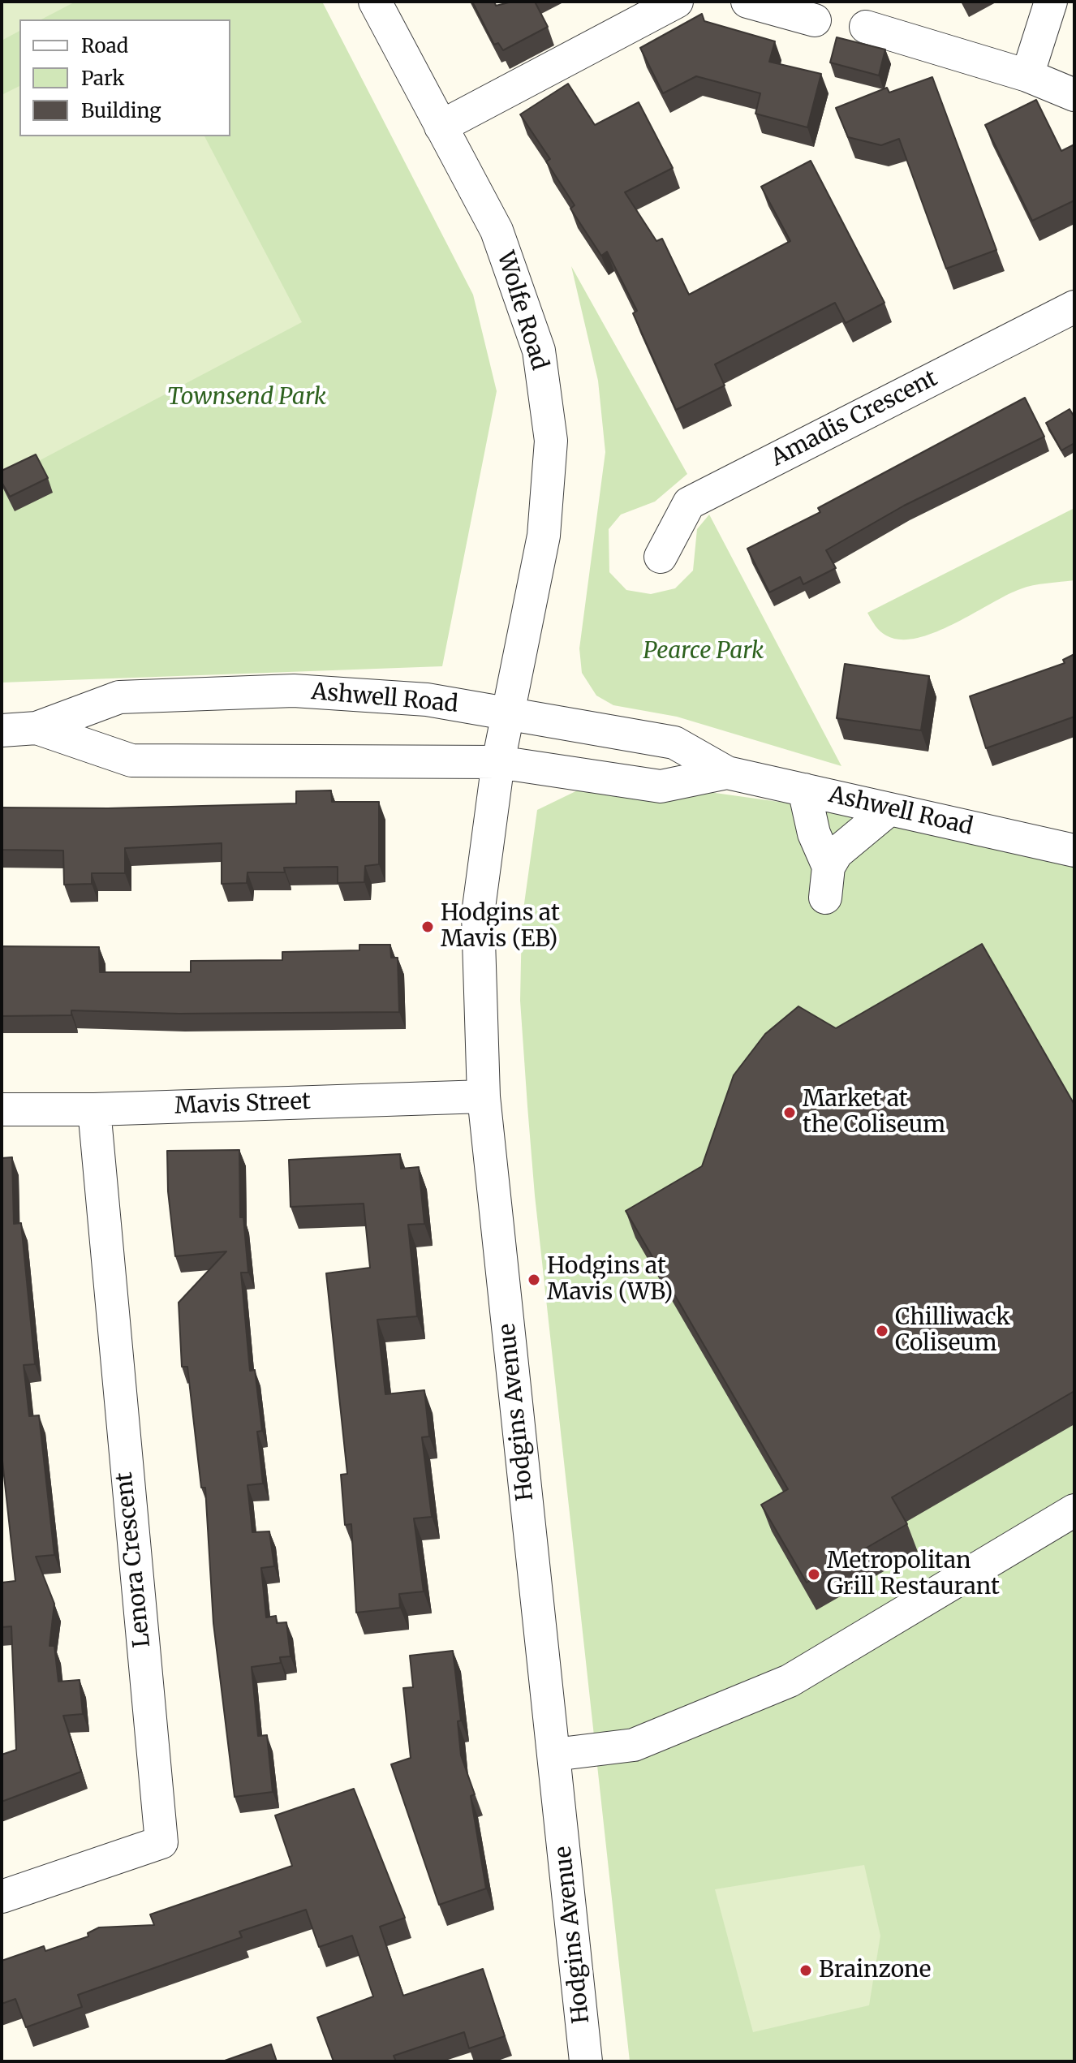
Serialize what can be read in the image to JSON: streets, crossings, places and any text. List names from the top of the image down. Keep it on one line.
{"streets":{"street":["Wolfe Road","Amadis Crescent","Ashwell Road","Mavis Street","Hodgins Avenue","Lenora Crescent"]},"crossings":[["Wolfe Road","Ashwell Road"],["Wolfe Road","Hodgins Avenue"],["Ashwell Road","Hodgins Avenue"],["Mavis Street","Hodgins Avenue"],["Mavis Street","Lenora Crescent"]],"parks":["Townsend Park","Pearce Park"],"places":["Hodgins at Mavis (EB)","Market at the Coliseum","Hodgins at Mavis (WB)","Chilliwack Coliseum","Metropolitan Grill Restaurant","Brainzone"],"legend":["Road","Park","Building"]}
